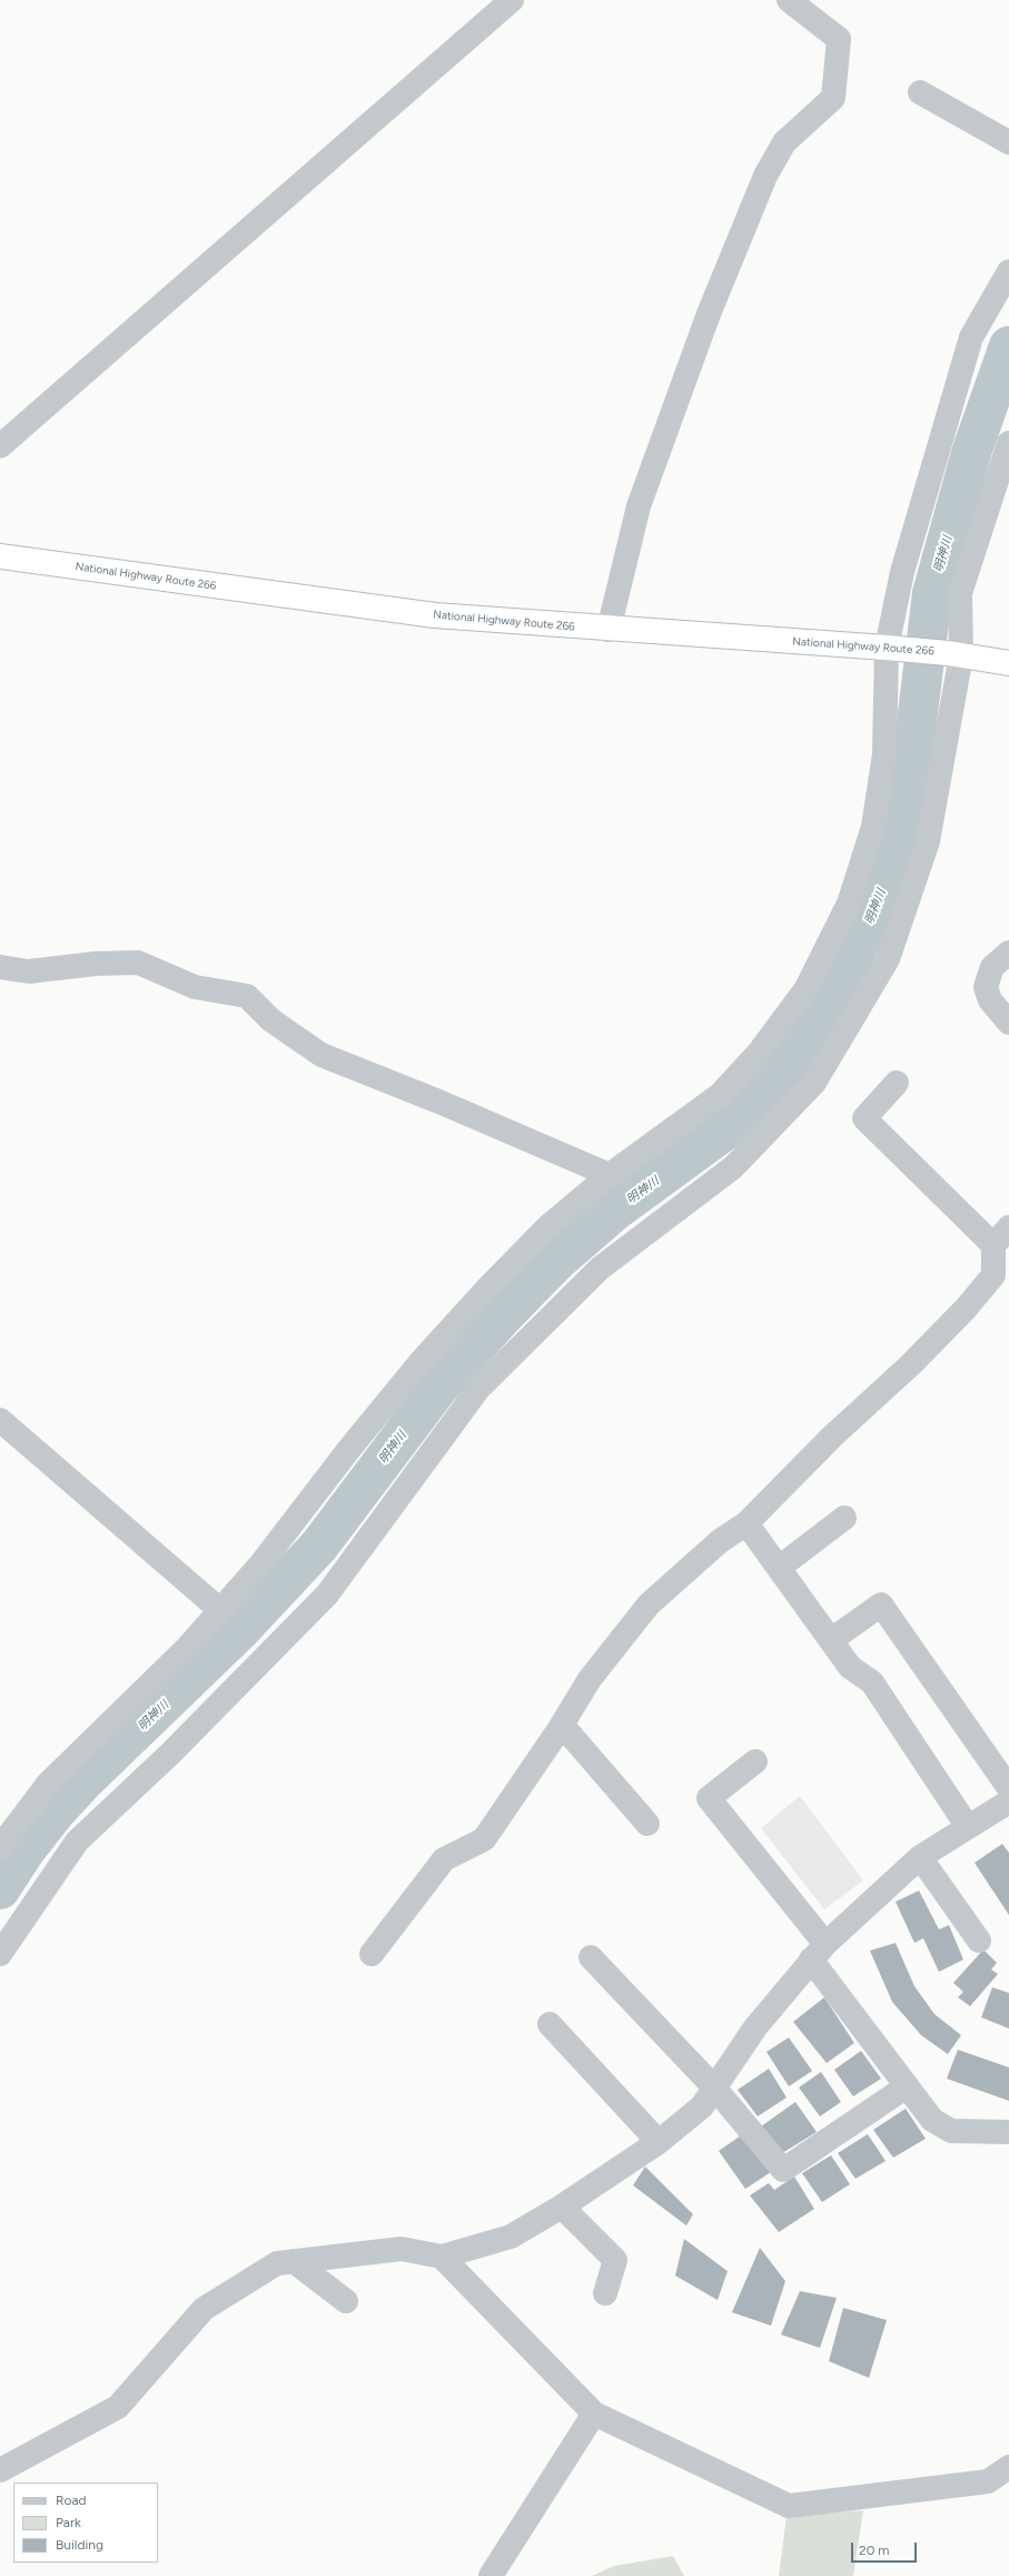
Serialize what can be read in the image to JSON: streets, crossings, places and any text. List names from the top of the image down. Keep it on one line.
{"streets":{"highway":["National Highway Route 266"]},"water":["明神川"],"legend":["Road","Park","Building"],"scale_bar":"20 m"}
